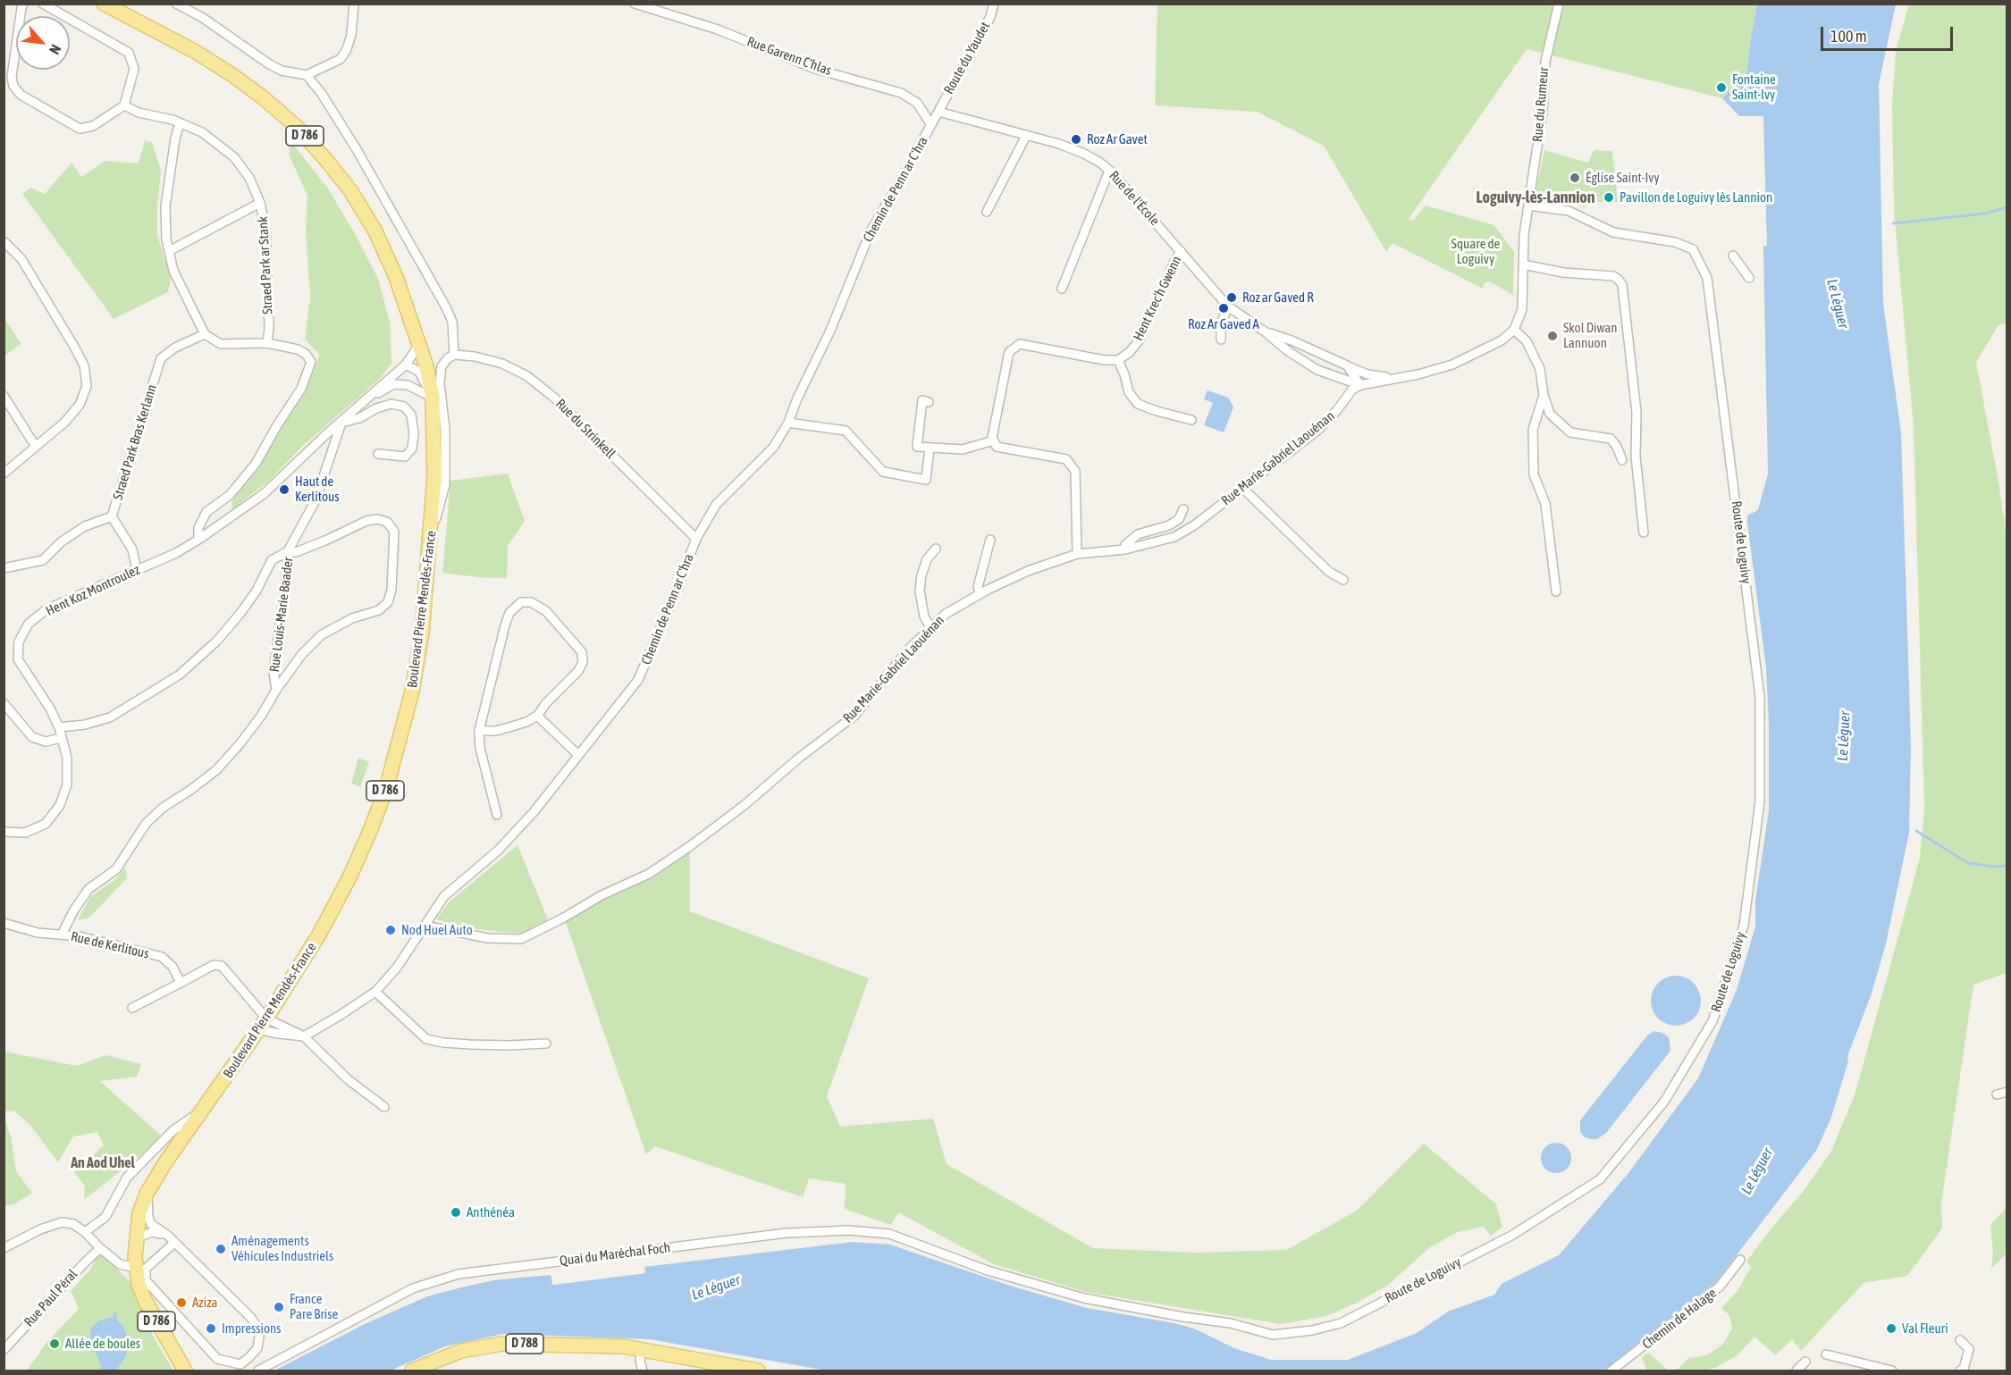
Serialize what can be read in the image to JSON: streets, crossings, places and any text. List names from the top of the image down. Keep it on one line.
{"streets":{"main road":["D 786","Boulevard Pierre Mendès-France","D 788"],"street":["Rue Garenn C'hlas","Route du Yaudet","Rue du Rumeur","Chemin de Penn ar C'hra","Rue de l'École","Straed Park ar Stank","Hent Krec'h Gwenn","Rue du Strinkell","Straed Park Bras Kerlann","Rue Marie-Gabriel Laouénan","Route de Loguivy","Hent Koz Montroulez","Rue Louis-Marie Baader","Rue de Kerlitous","Quai du Maréchal Foch","Rue Paul Péral","Chemin de Halage"]},"crossings":[["Rue Garenn C'hlas","Chemin de Penn ar C'hra"],["Route du Yaudet","Chemin de Penn ar C'hra"],["Route du Yaudet","Rue de l'École"],["Rue du Rumeur","Route de Loguivy"],["Chemin de Penn ar C'hra","Rue de l'École"],["Chemin de Penn ar C'hra","Rue du Strinkell"],["Chemin de Penn ar C'hra","Rue Marie-Gabriel Laouénan"],["Rue de l'École","Hent Krec'h Gwenn"],["Rue de l'École","Rue Marie-Gabriel Laouénan"],["Straed Park Bras Kerlann","Hent Koz Montroulez"],["Route de Loguivy","Quai du Maréchal Foch"],["Hent Koz Montroulez","Boulevard Pierre Mendès-France"],["Rue Louis-Marie Baader","Rue de Kerlitous"]],"districts":["Loguivy-lès-Lannion","An Aod Uhel"],"water":["Le Léguer"],"parks":["Square de Loguivy"],"places":["Fontaine Saint-Ivy","Roz Ar Gavet","Église Saint-Ivy","Pavillon de Loguivy lès Lannion","Roz ar Gaved R","Roz Ar Gaved A","Skol Diwan Lannuon","Haut de Kerlitous","Nod Huel Auto","Anthénéa","Aménagements Véhicules Industriels","Aziza","France Pare Brise","Impressions","Val Fleuri","Allée de boules"],"scale_bar":"100 m","north":"bottom right"}
